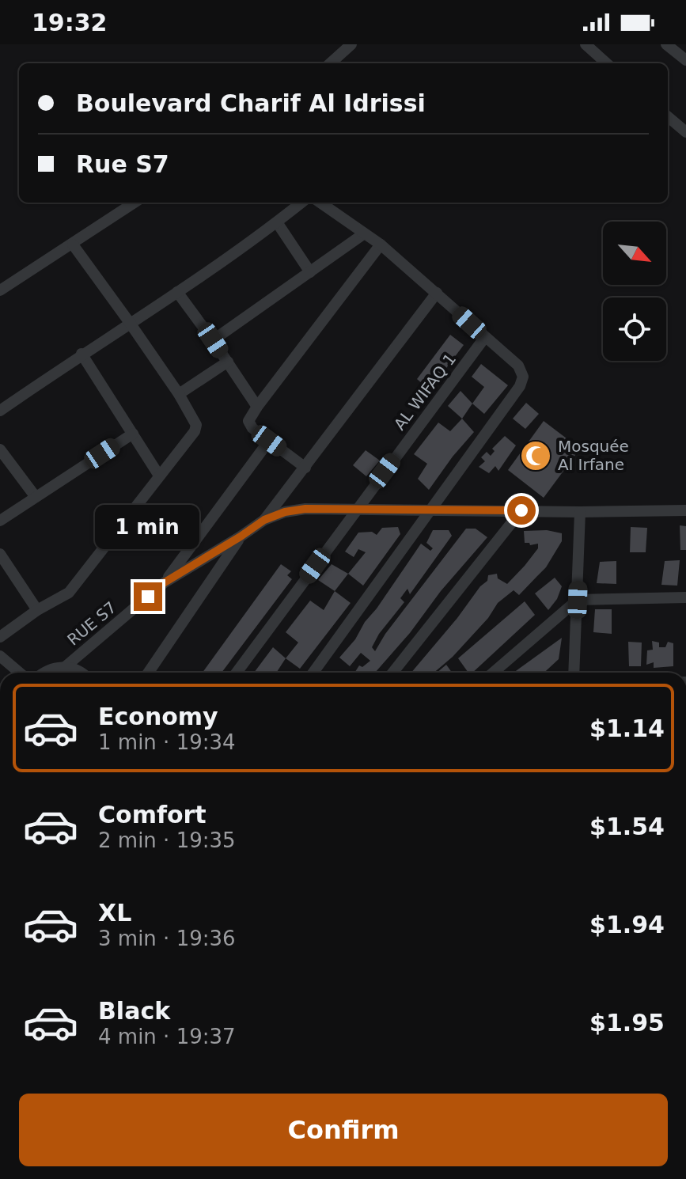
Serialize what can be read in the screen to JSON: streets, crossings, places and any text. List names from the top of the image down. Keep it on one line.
{"streets":{"street":["AL WIFAQ 1","RUE S7"]},"places":{"mosque":["Mosquée Al Irfane"]},"north":"bottom right","page":{"status":"19:32","banner":["Boulevard Charif Al Idrissi","Rue S7"],"bubble":"1 min","list":[{"name":"Economy","note":"1 min · 19:34","value":"$1.14"},{"name":"Comfort","note":"2 min · 19:35","value":"$1.54"},{"name":"XL","note":"3 min · 19:36","value":"$1.94"},{"name":"Black","note":"4 min · 19:37","value":"$1.95"}],"buttons":"Confirm"}}
